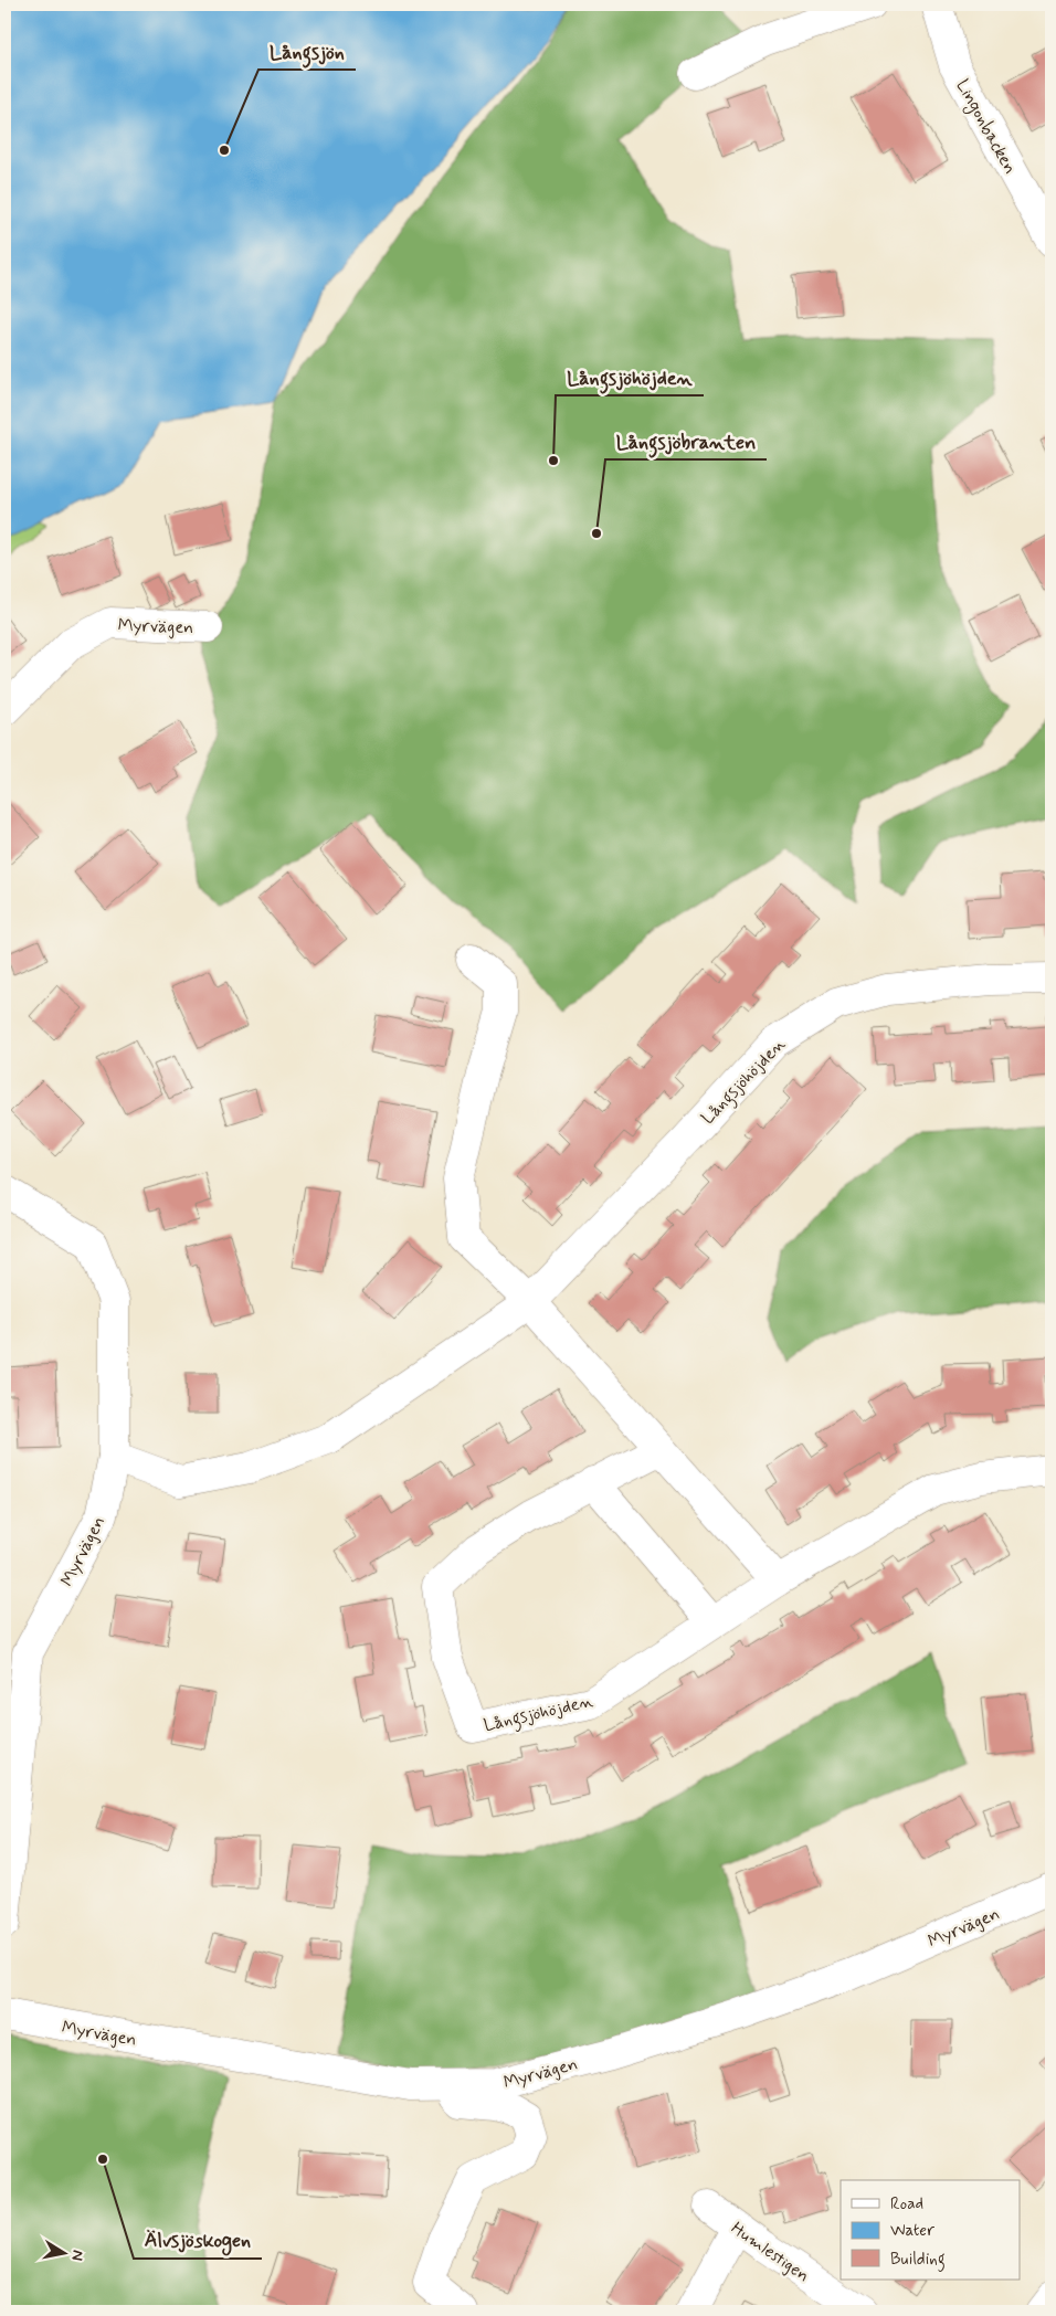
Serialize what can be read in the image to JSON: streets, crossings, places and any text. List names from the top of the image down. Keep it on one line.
{"streets":{"street":["Lingonbacken","Myrvägen","Långsjöhöjden","Humlestigen"]},"crossings":[["Myrvägen","Långsjöhöjden"]],"places":["Långsjön","Långsjöhöjden","Långsjöbranten","Älvsjöskogen"],"legend":["Road","Water","Building"],"north":"right"}
